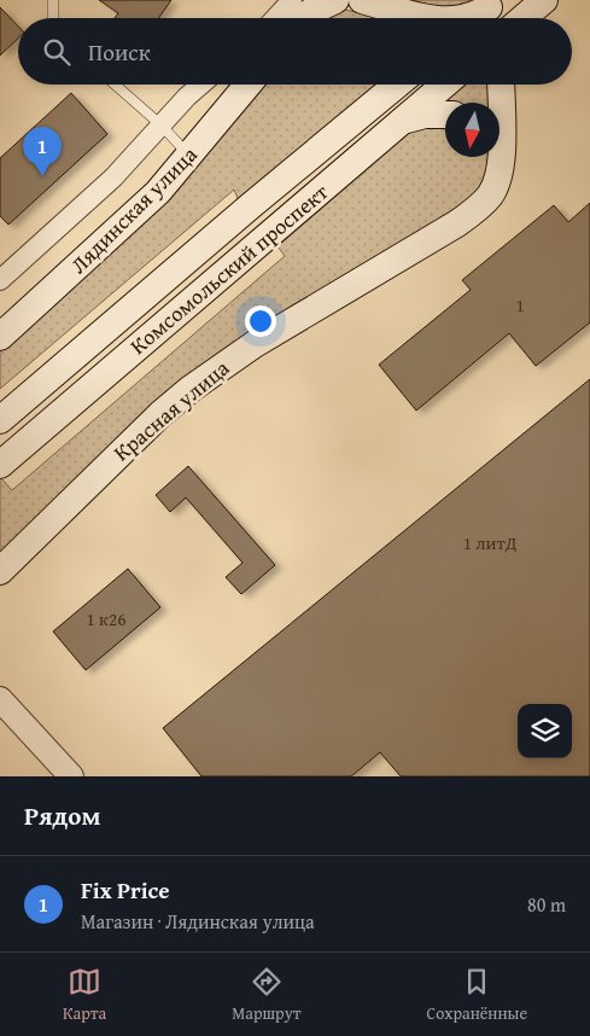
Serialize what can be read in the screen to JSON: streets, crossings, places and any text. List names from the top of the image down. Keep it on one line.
{"streets":{"main road":["Лядинская улица","Комсомольский проспект","Красная улица"]},"house_numbers":["1","1 литД","1 к26"],"north":"bottom","page":{"search":"Поиск","pins":"1","heading":"Рядом","list":[{"mark":"1","name":"Fix Price","note":"Магазин · Лядинская улица","value":"80 m"}],"nav":["Карта","Маршрут","Сохранённые"]}}
